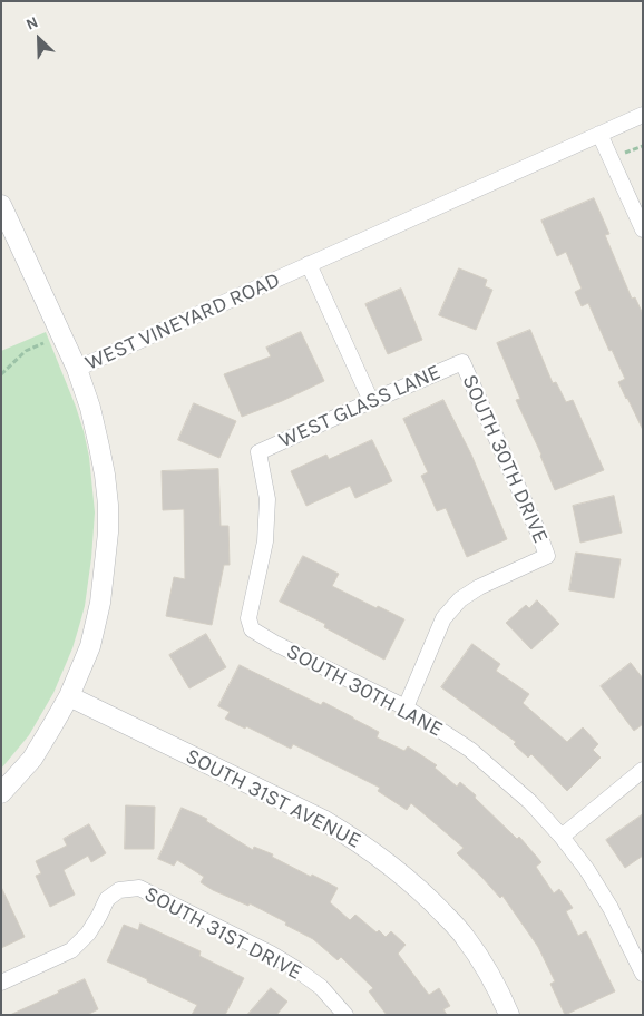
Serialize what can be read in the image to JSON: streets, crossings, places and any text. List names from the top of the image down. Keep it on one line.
{"streets":{"street":["WEST VINEYARD ROAD","WEST GLASS LANE","SOUTH 30TH DRIVE","SOUTH 30TH LANE","SOUTH 31ST AVENUE","SOUTH 31ST DRIVE"]},"crossings":[["WEST VINEYARD ROAD","SOUTH 31ST AVENUE"],["WEST GLASS LANE","SOUTH 30TH DRIVE"],["WEST GLASS LANE","SOUTH 30TH LANE"],["SOUTH 30TH DRIVE","SOUTH 30TH LANE"]],"north":"top left"}
